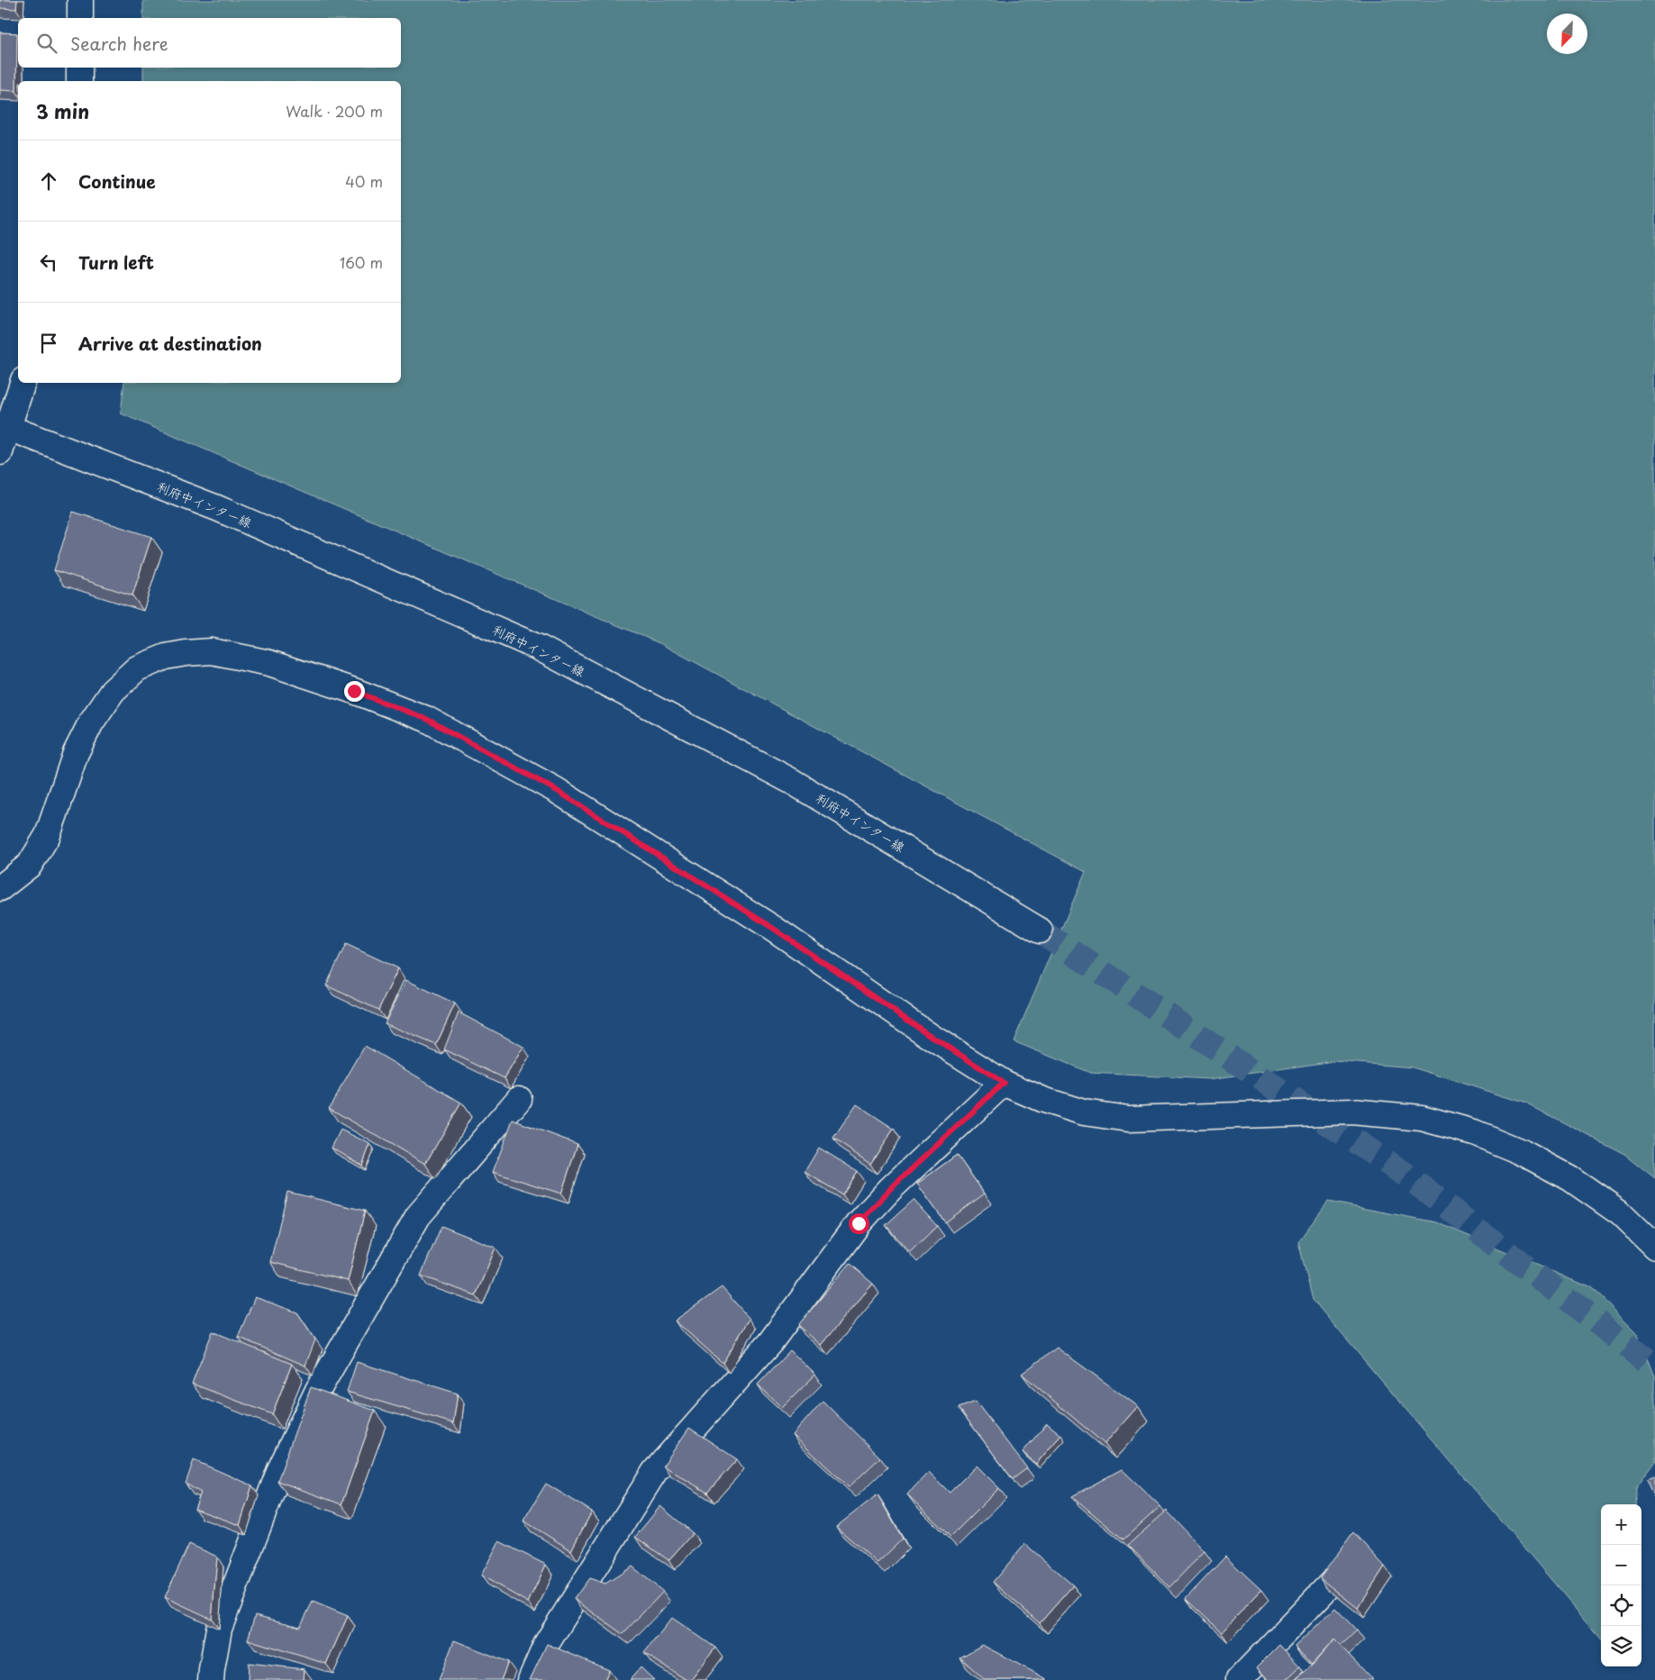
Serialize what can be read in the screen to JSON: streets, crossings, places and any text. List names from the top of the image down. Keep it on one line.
{"streets":{"street":["利府中インター線"]},"north":"bottom left","page":{"search":"Search here","heading":["3 min","Walk · 200 m"],"list":[["Continue","40 m"],["Turn left","160 m"],"Arrive at destination"],"map_buttons":["+","−"]}}
